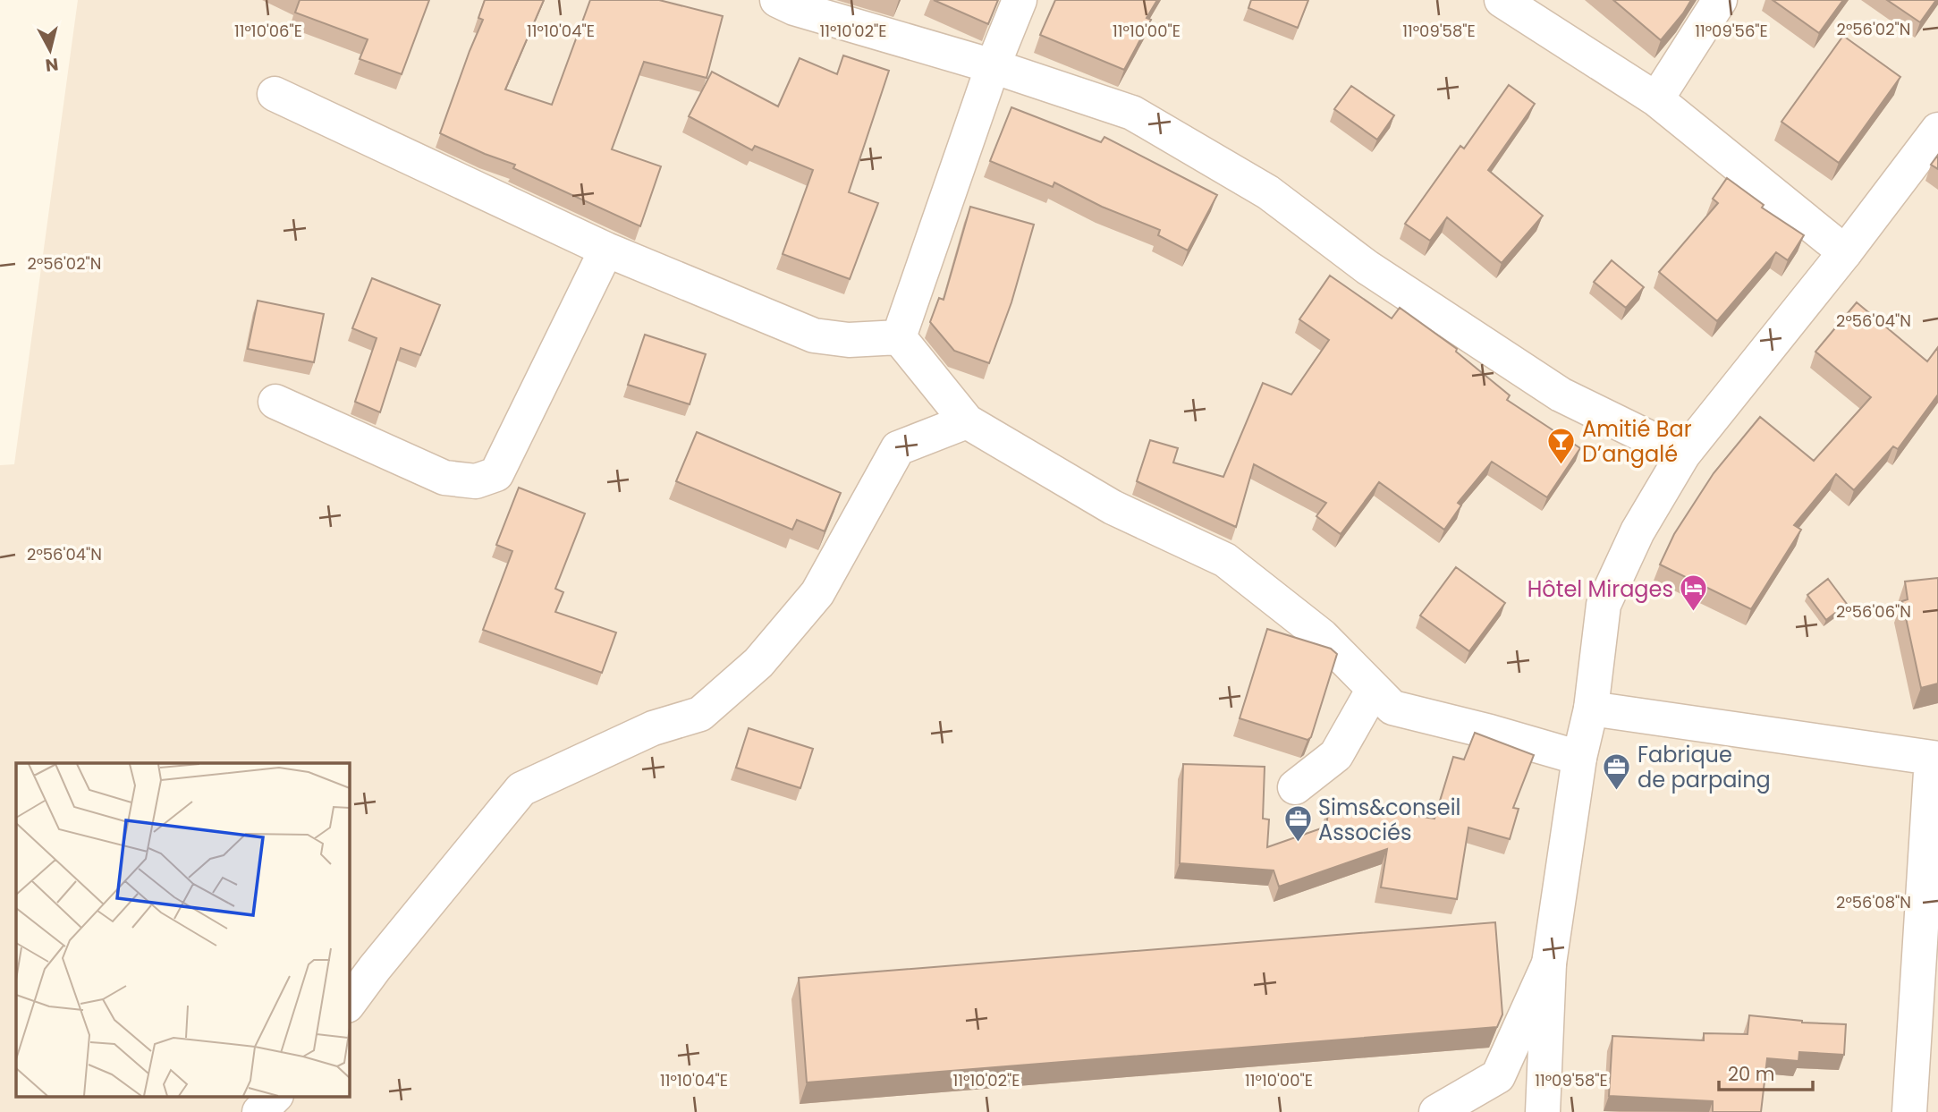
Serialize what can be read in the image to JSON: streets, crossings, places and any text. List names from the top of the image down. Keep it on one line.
{"places":{"bar":["Amitié Bar D’angalé"],"hotel":["Hôtel Mirages"],"office":["Fabrique de parpaing","Sims&conseil Associés"]},"scale_bar":"20 m","north":"bottom","coordinates":["2°56'02\"N","11°10'06\"E","11°10'04\"E","11°10'02\"E","11°10'00\"E","11°09'58\"E","11°09'56\"E","2°56'04\"N","2°56'06\"N","2°56'08\"N"]}
